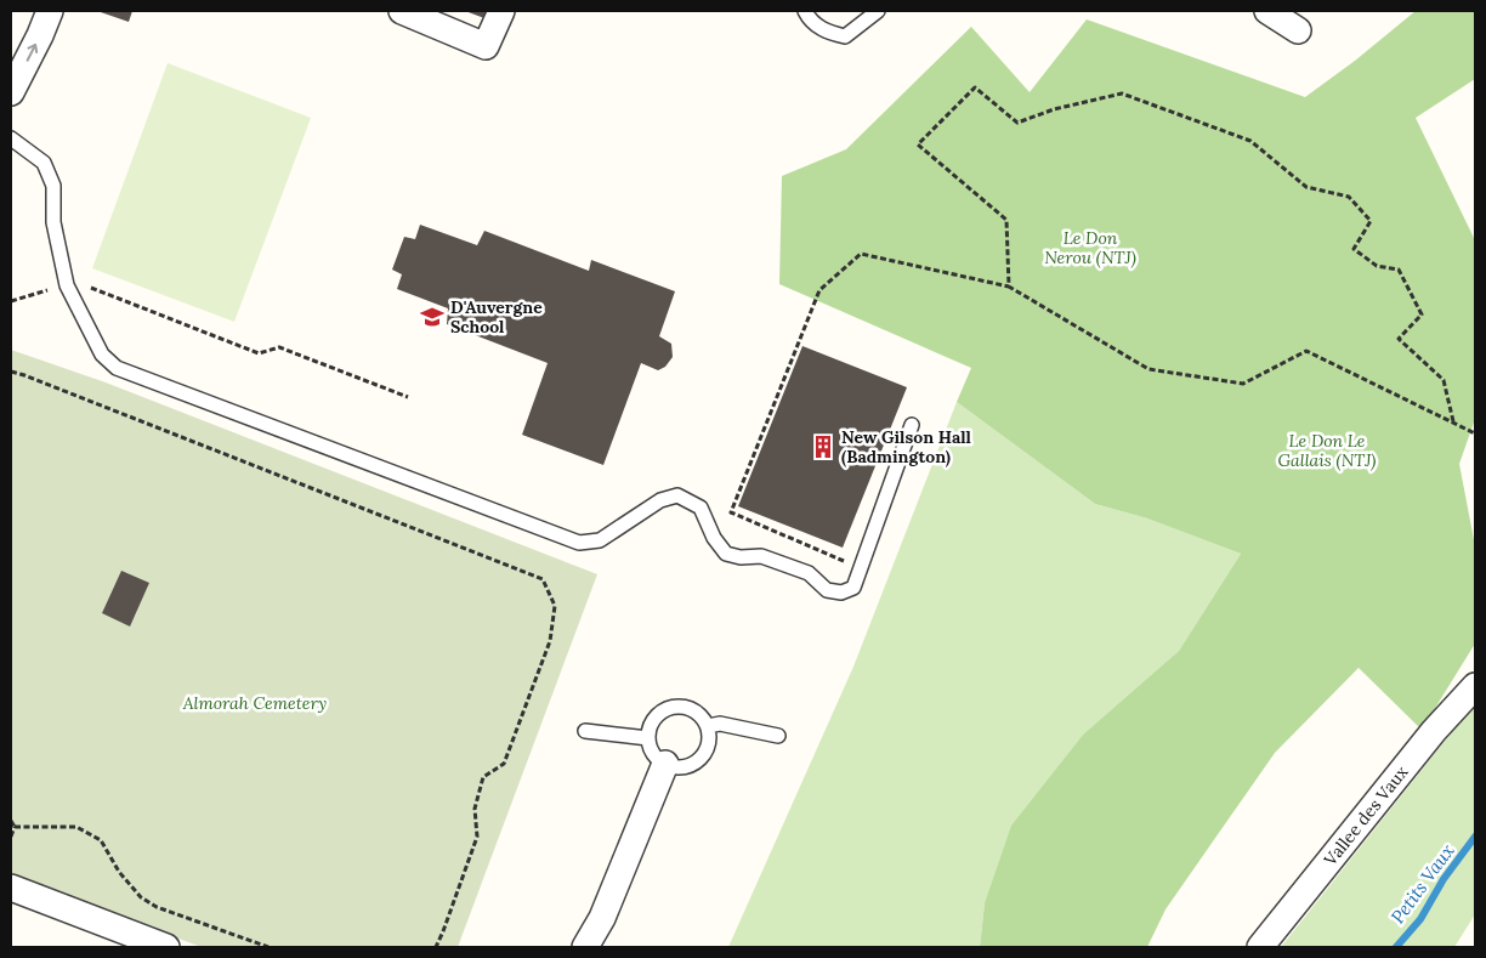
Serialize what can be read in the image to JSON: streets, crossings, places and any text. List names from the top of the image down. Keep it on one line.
{"streets":{"street":["Vallee des Vaux"]},"water":["Petits Vaux"],"parks":["Le Don Nerou (NTJ)","Le Don Le Gallais (NTJ)","Almorah Cemetery"],"places":{"school or university":["D'Auvergne School"],"building":["New Gilson Hall (Badmington)"]}}
